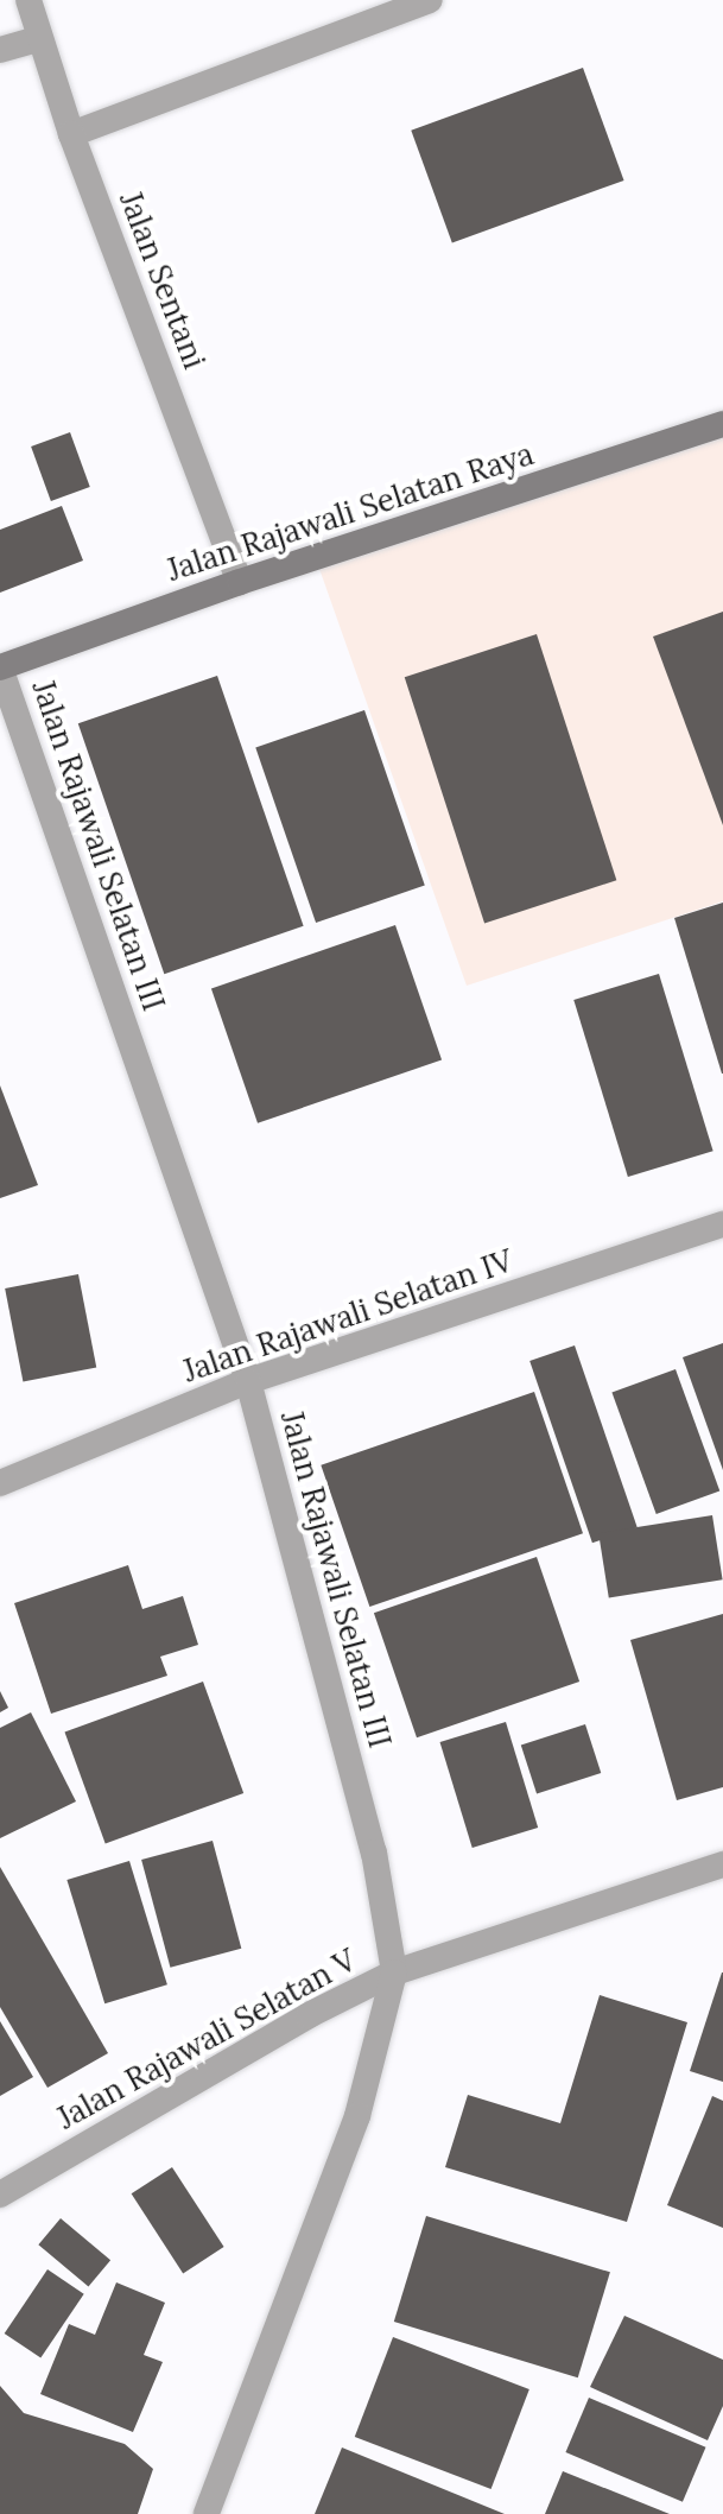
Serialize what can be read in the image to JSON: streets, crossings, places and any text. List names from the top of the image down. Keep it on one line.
{"streets":{"main road":["Jalan Rajawali Selatan Raya"],"street":["Jalan Sentani","Jalan Rajawali Selatan III","Jalan Rajawali Selatan IV","Jalan Rajawali Selatan V"]},"crossings":[["Jalan Sentani","Jalan Rajawali Selatan Raya"],["Jalan Rajawali Selatan Raya","Jalan Rajawali Selatan III"],["Jalan Rajawali Selatan III","Jalan Rajawali Selatan IV"],["Jalan Rajawali Selatan III","Jalan Rajawali Selatan V"]]}
